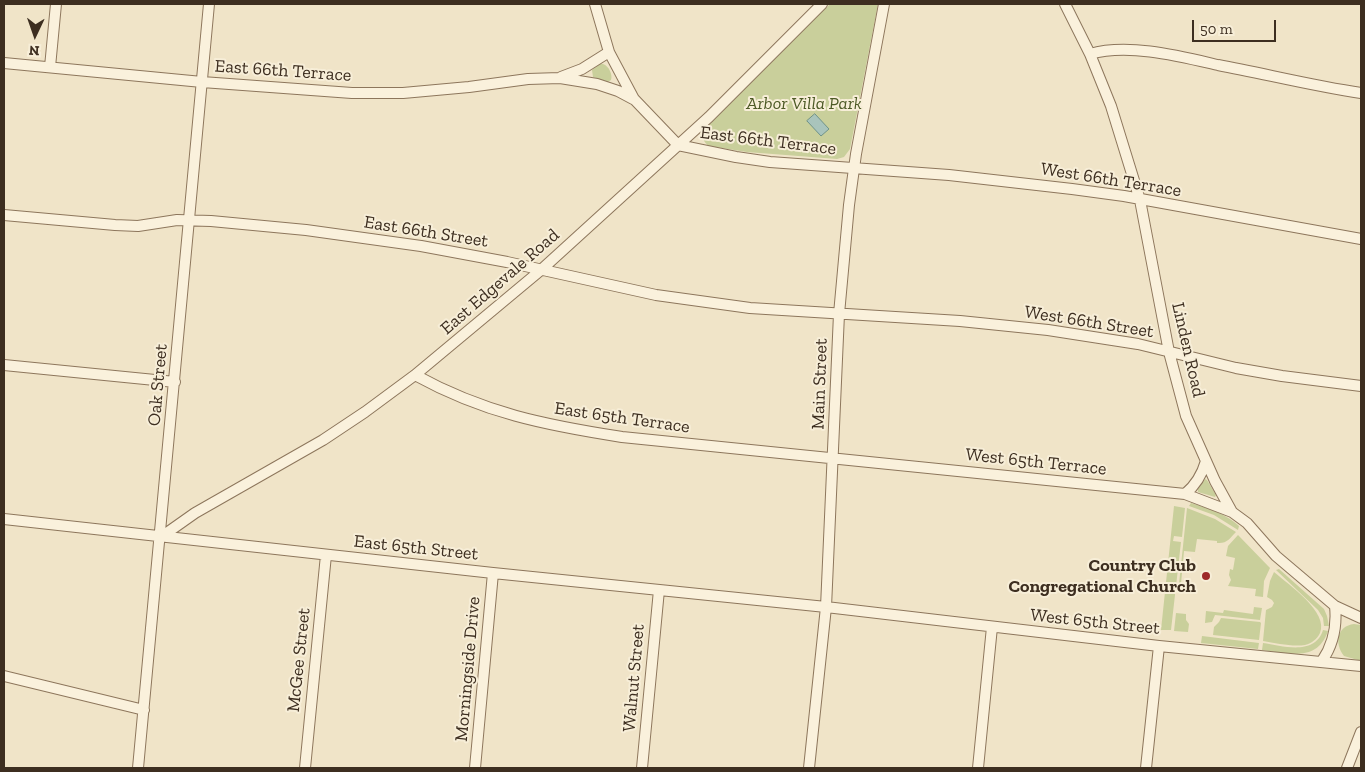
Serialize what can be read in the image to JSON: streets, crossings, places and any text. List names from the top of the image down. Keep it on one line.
{"streets":{"street":["East 66th Terrace","West 66th Terrace","East 66th Street","East Edgevale Road","West 66th Street","Linden Road","Main Street","Oak Street","East 65th Terrace","West 65th Terrace","East 65th Street","West 65th Street","McGee Street","Morningside Drive","Walnut Street"]},"crossings":[["East 66th Terrace","West 66th Terrace"],["East 66th Terrace","East Edgevale Road"],["East 66th Terrace","Main Street"],["East 66th Terrace","Oak Street"],["West 66th Terrace","Linden Road"],["West 66th Terrace","Main Street"],["East 66th Street","East Edgevale Road"],["East 66th Street","West 66th Street"],["East 66th Street","Main Street"],["East 66th Street","Oak Street"],["East Edgevale Road","Oak Street"],["East Edgevale Road","East 65th Terrace"],["East Edgevale Road","East 65th Street"],["West 66th Street","Linden Road"],["West 66th Street","Main Street"],["Linden Road","West 65th Terrace"],["Main Street","East 65th Terrace"],["Main Street","West 65th Terrace"],["Main Street","East 65th Street"],["Main Street","West 65th Street"],["Oak Street","East 65th Street"],["East 65th Terrace","West 65th Terrace"],["East 65th Street","West 65th Street"],["East 65th Street","McGee Street"],["East 65th Street","Morningside Drive"],["East 65th Street","Walnut Street"]],"parks":["Arbor Villa Park"],"places":["Country Club Congregational Church"],"scale_bar":"50 m","north":"bottom"}
